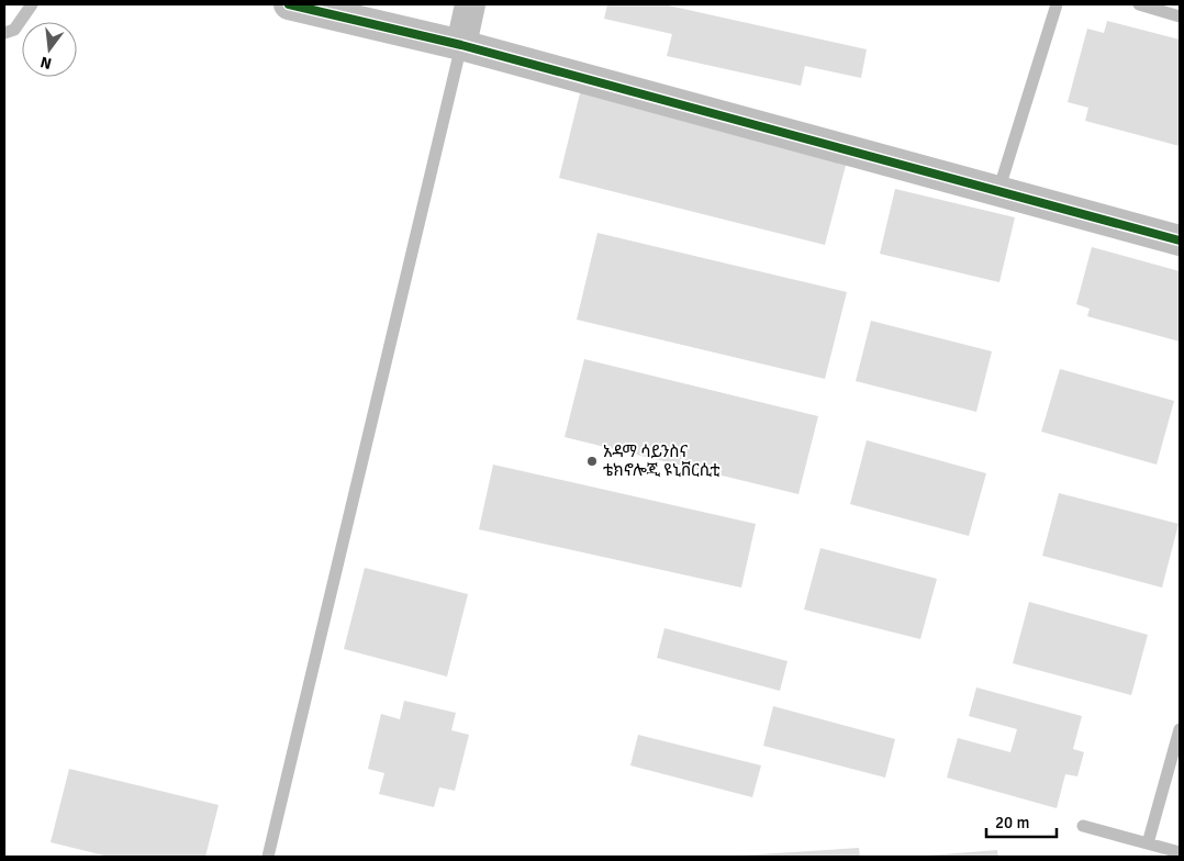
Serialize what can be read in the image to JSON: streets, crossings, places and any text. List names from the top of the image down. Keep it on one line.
{"places":["አዳማ ሳይንስና ቴክኖሎጂ ዩኒቨርሲቲ"],"scale_bar":"20 m","north":"bottom"}
